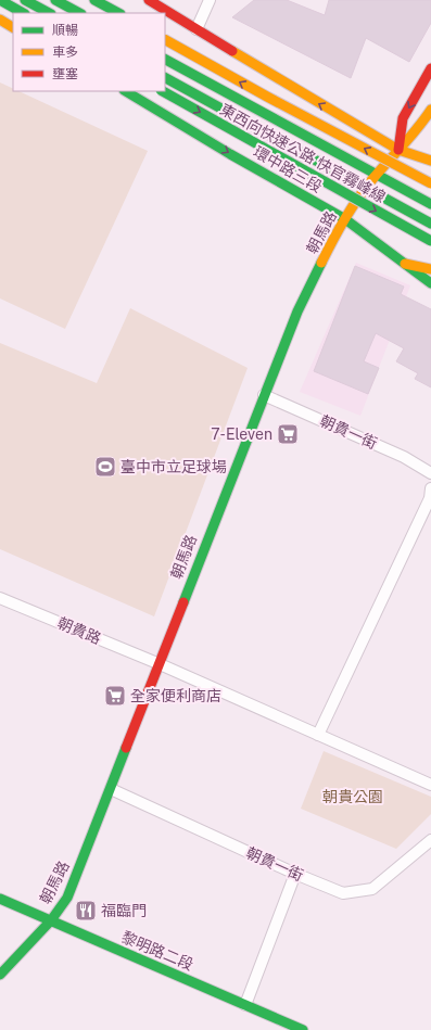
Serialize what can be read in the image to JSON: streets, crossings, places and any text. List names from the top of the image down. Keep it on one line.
{"streets":{"main road":["東西向快速公路 快官霧峰線","環中路三段","朝馬路","黎明路二段"],"street":["朝貴一街","朝貴路"]},"crossings":[["環中路三段","朝馬路"],["朝馬路","朝貴一街"],["朝馬路","朝貴路"],["朝馬路","黎明路二段"]],"parks":["朝貴公園"],"places":{"supermarket":["7-Eleven","全家便利商店"],"sports":["臺中市立足球場"],"restaurant":["福臨門"]},"legend":["順暢","車多","壅塞"]}
